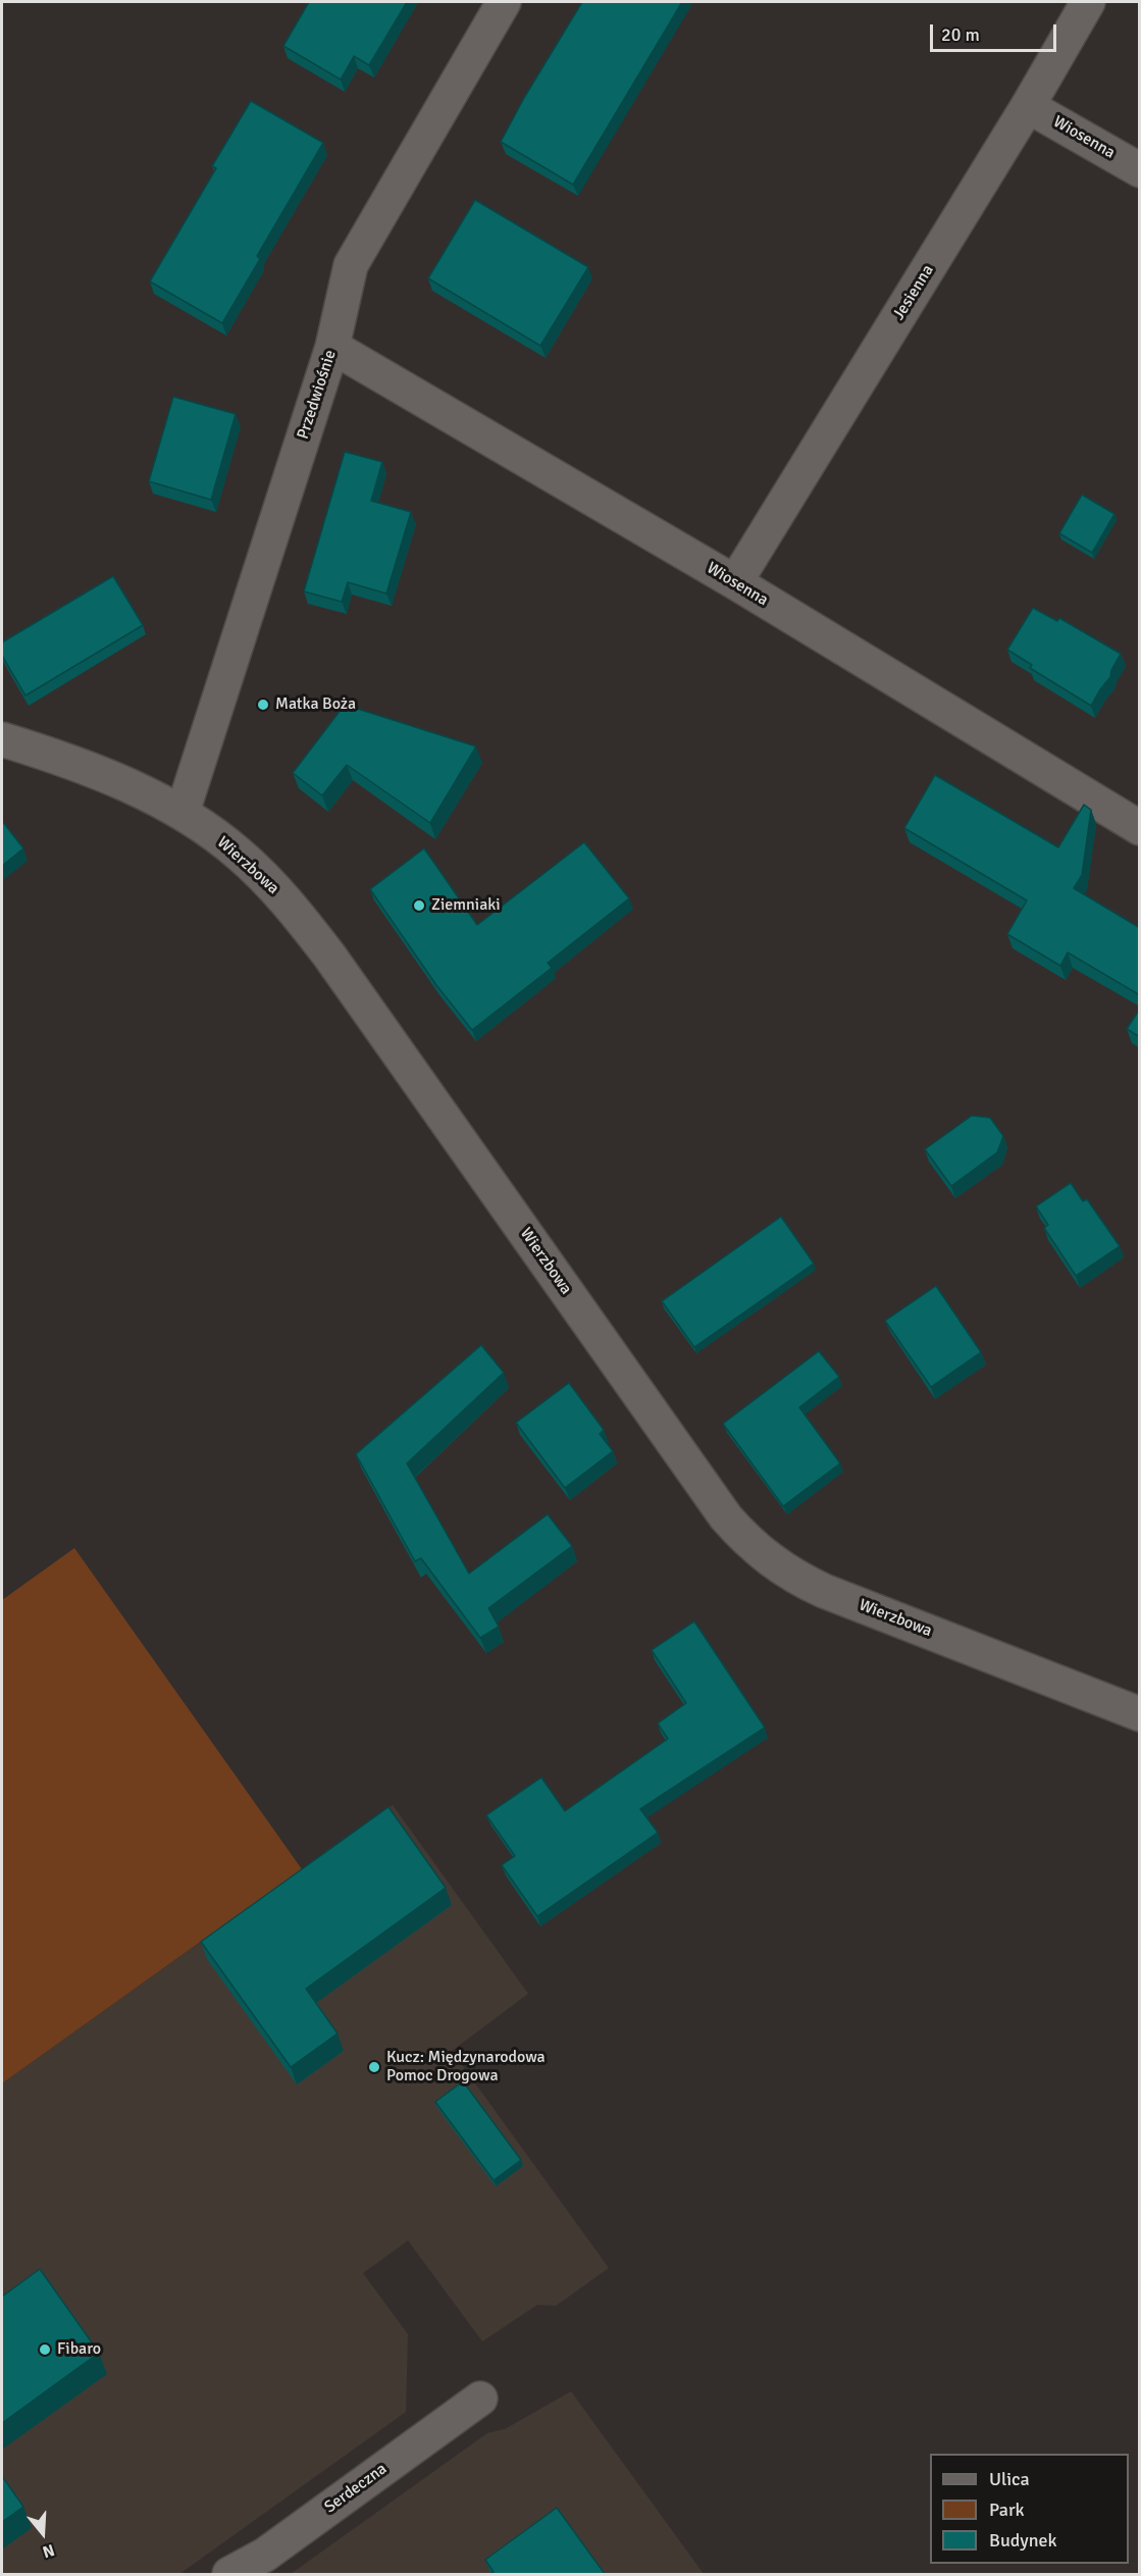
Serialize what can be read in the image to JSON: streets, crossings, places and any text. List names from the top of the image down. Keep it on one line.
{"streets":{"street":["Wiosenna","Jesienna","Przedwiośnie","Wierzbowa","Serdeczna"]},"crossings":[["Wiosenna","Jesienna"],["Wiosenna","Przedwiośnie"],["Przedwiośnie","Wierzbowa"]],"places":["Matka Boża","Ziemniaki","Kucz: Międzynarodowa Pomoc Drogowa","Fibaro"],"legend":["Ulica","Park","Budynek"],"scale_bar":"20 m","north":"bottom"}
